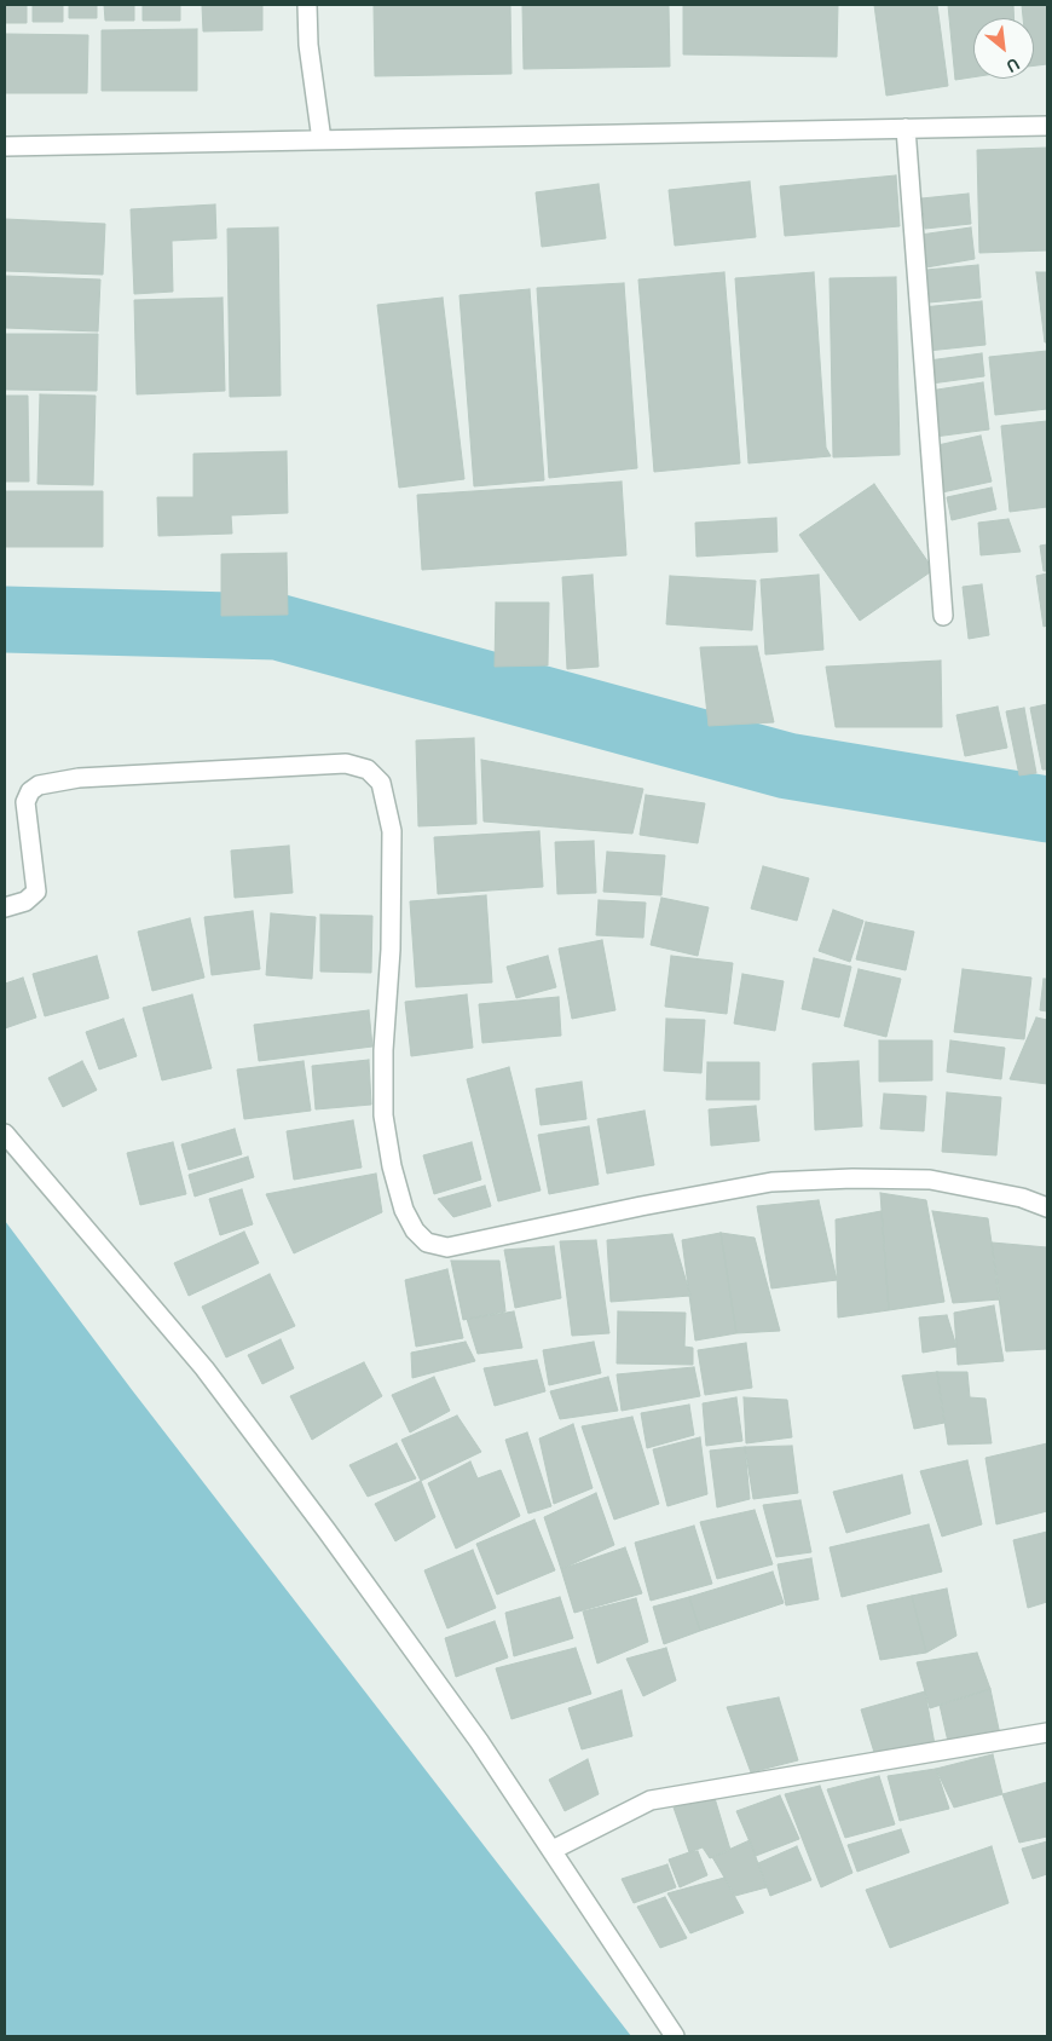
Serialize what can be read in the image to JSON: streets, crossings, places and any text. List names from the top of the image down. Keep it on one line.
{"north":"bottom right"}
